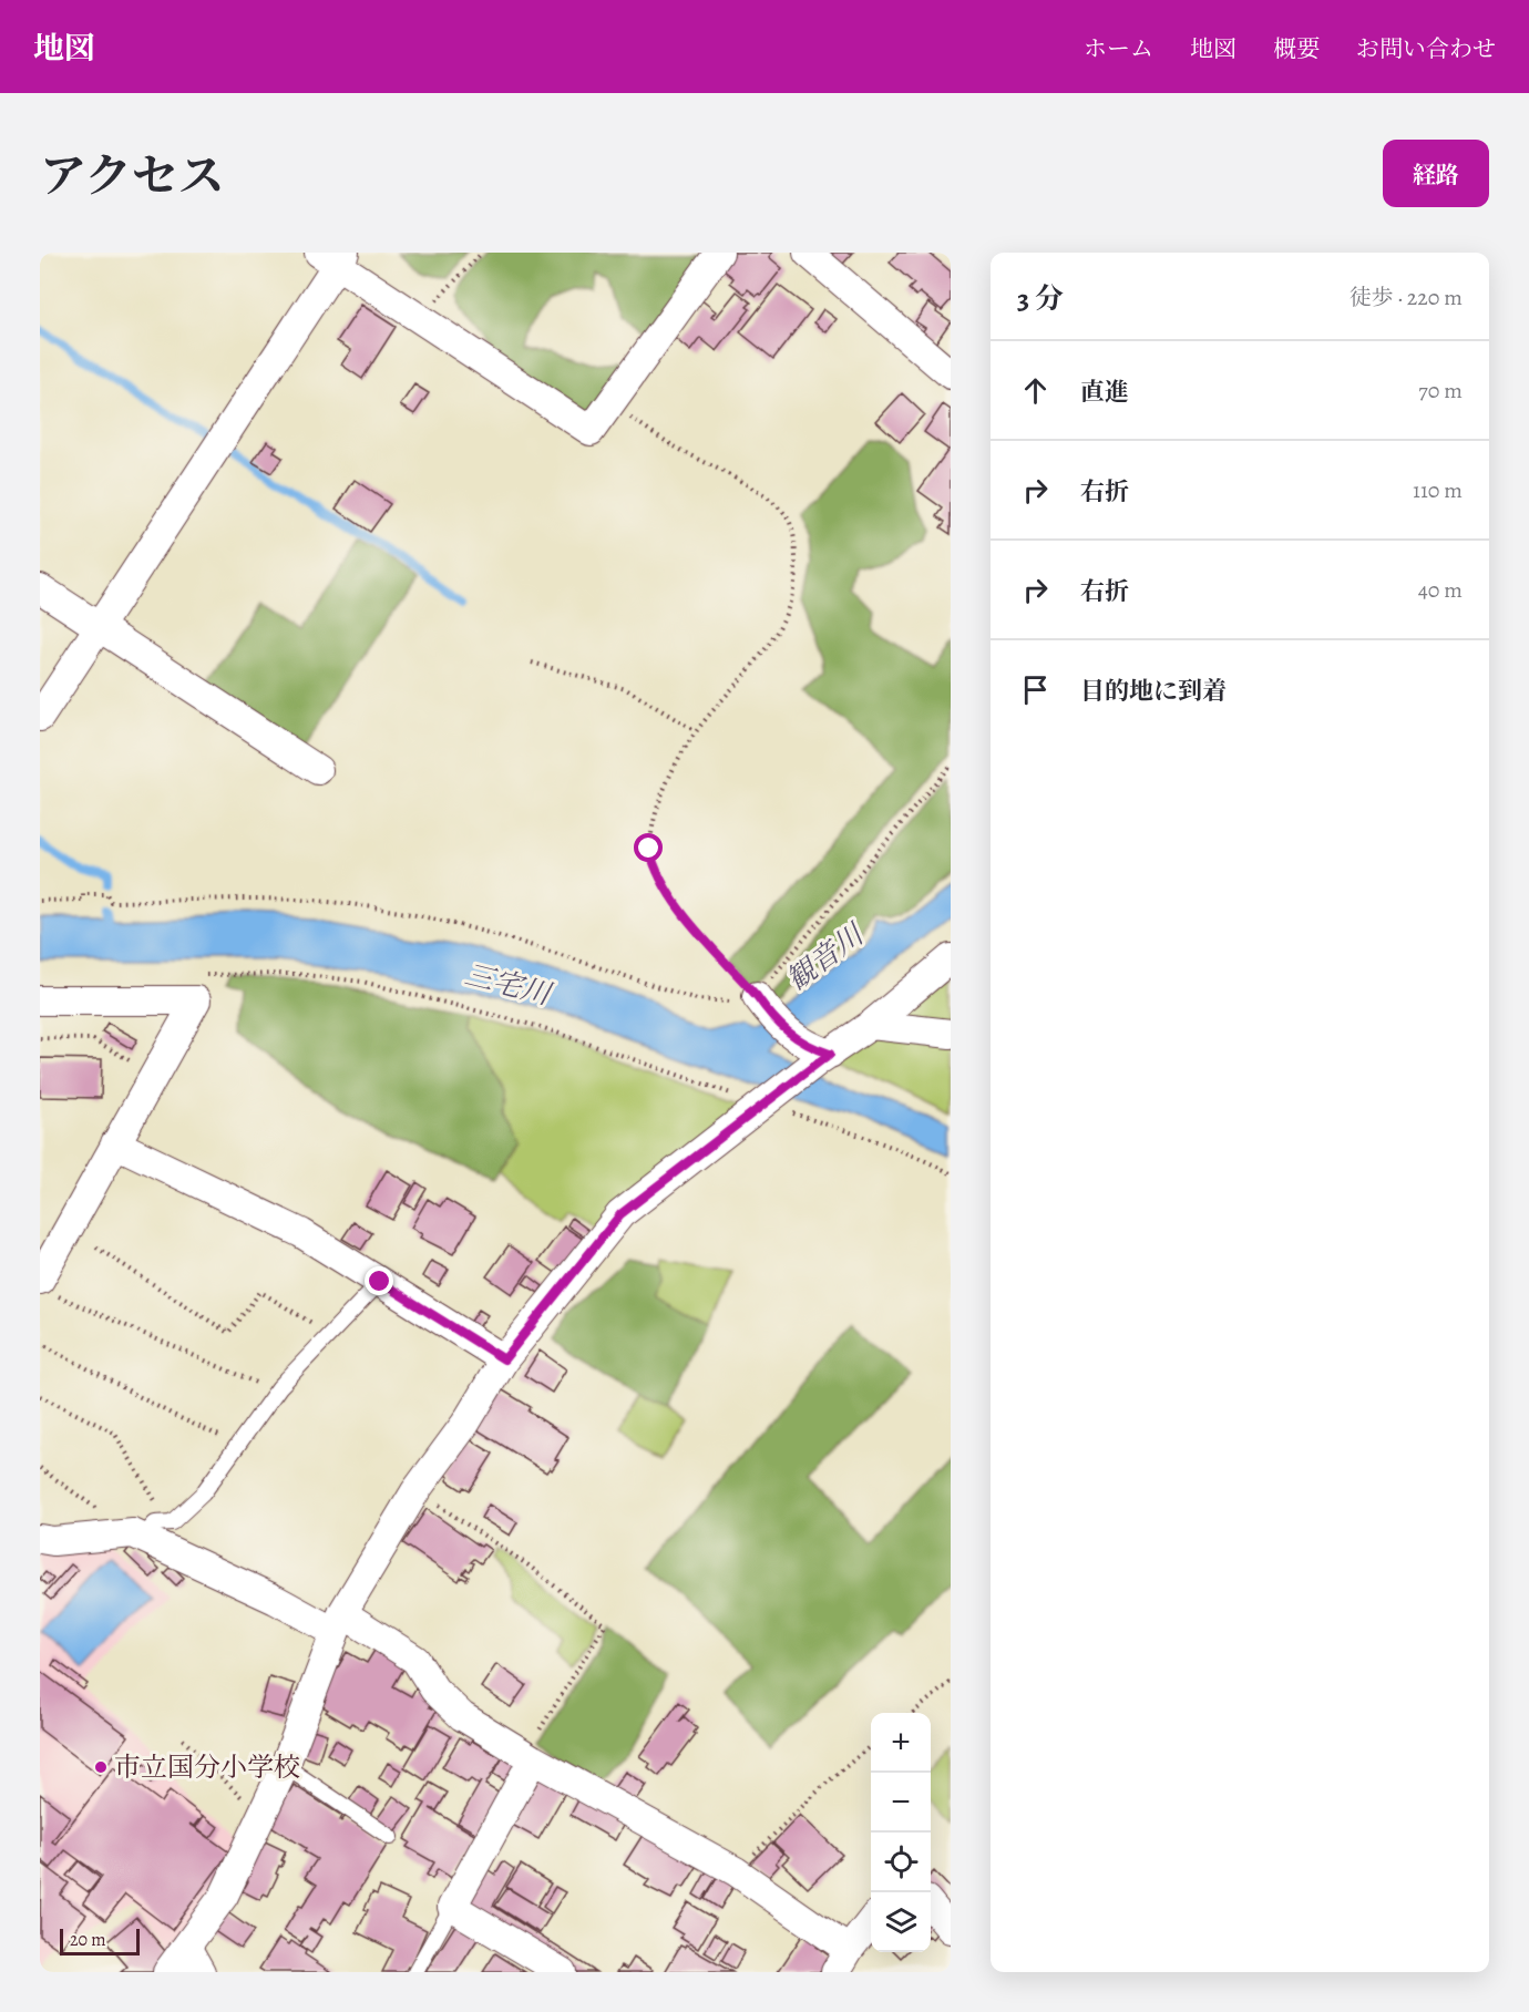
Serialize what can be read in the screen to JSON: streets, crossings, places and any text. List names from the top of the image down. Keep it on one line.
{"water":["観音川","三宅川"],"places":["市立国分小学校"],"scale_bar":"20 m","page":{"header":"地図","nav":["ホーム","地図","概要","お問い合わせ"],"title":"アクセス","buttons":"経路","heading":["3 分","徒歩 · 220 m"],"list":[["直進","70 m"],["右折","110 m"],["右折","40 m"],"目的地に到着"],"map_buttons":["+","−"],"scale":"20 m"}}
